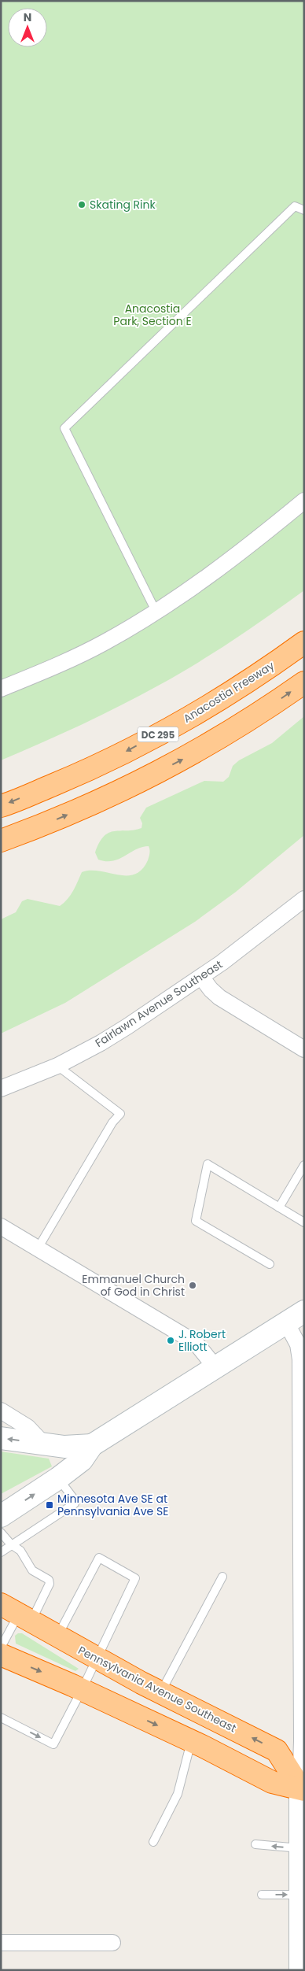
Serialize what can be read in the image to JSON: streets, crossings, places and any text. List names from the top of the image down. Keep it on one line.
{"streets":{"highway":["Anacostia Freeway","DC 295","Pennsylvania Avenue Southeast"],"street":["Fairlawn Avenue Southeast"]},"parks":["Anacostia Park, Section E"],"places":{"other":["Skating Rink","Emmanuel Church of God in Christ","J. Robert Elliott"],"transit":["Minnesota Ave SE at Pennsylvania Ave SE"]},"north":"top"}
